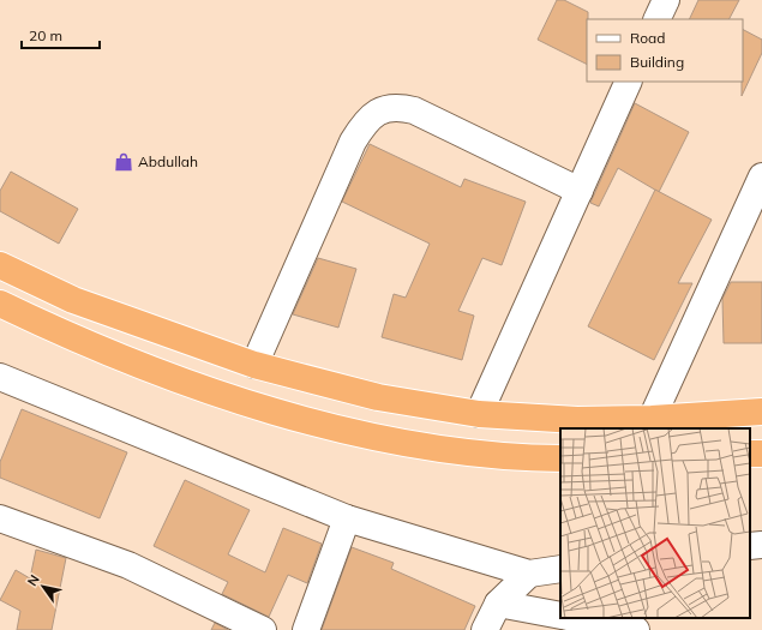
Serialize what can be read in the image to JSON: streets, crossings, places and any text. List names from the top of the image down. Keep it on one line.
{"places":{"shop":["Abdullah"]},"legend":["Road","Building"],"scale_bar":"20 m","north":"top left"}
